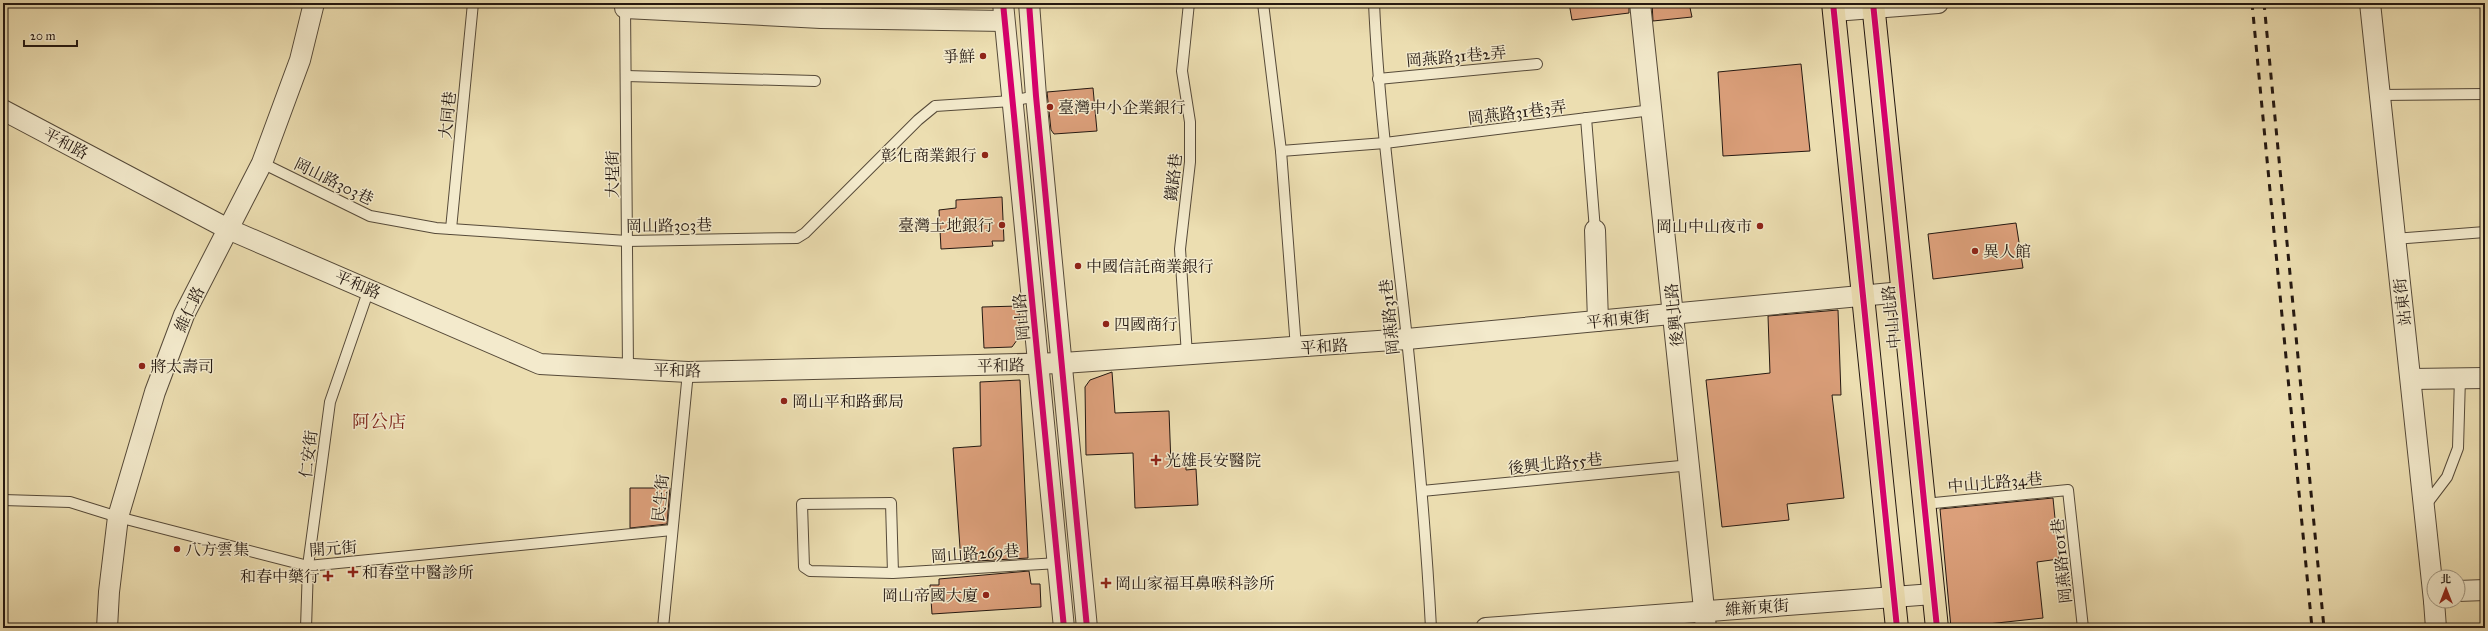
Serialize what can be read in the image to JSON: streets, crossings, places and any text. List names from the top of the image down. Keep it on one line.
{"streets":{"main road":["中山北路"],"street":["平和路","站東街","維仁路","後興北路","岡山路","平和東街","維新東街"],"lane":["岡燕路31巷2弄","岡燕路31巷3弄","大同巷","大埕街","鐵路巷","岡山路303巷","岡燕路31巷","仁安街","後興北路55巷","中山北路34巷","民生街","開元街","岡山路269巷","岡燕路101巷"]},"crossings":[["岡燕路31巷2弄","岡燕路31巷"],["岡燕路31巷3弄","後興北路"],["岡燕路31巷3弄","岡燕路31巷"],["大同巷","岡山路303巷"],["平和路","大埕街"],["平和路","鐵路巷"],["平和路","維仁路"],["平和路","岡山路"],["平和路","岡燕路31巷"],["平和路","平和東街"],["平和路","仁安街"],["平和路","民生街"],["大埕街","岡山路303巷"],["岡山路303巷","維仁路"],["岡山路303巷","岡山路"],["維仁路","開元街"],["後興北路","平和東街"],["後興北路","後興北路55巷"],["後興北路","維新東街"],["岡山路","岡山路269巷"],["岡燕路31巷","平和東街"],["岡燕路31巷","後興北路55巷"],["中山北路","平和東街"],["中山北路","中山北路34巷"],["中山北路","維新東街"],["仁安街","開元街"],["中山北路34巷","岡燕路101巷"],["民生街","開元街"]],"districts":["阿公店"],"places":{"other":["爭鮮","臺灣中小企業銀行","彰化商業銀行","臺灣土地銀行","岡山中山夜市","異人館","中國信託商業銀行","四國商行","將太壽司","岡山平和路郵局","八方雲集","岡山帝國大廈"],"health":["光雄長安醫院","和春堂中醫診所","和春中藥行","岡山家福耳鼻喉科診所"]},"scale_bar":"20 m","north":"top"}
